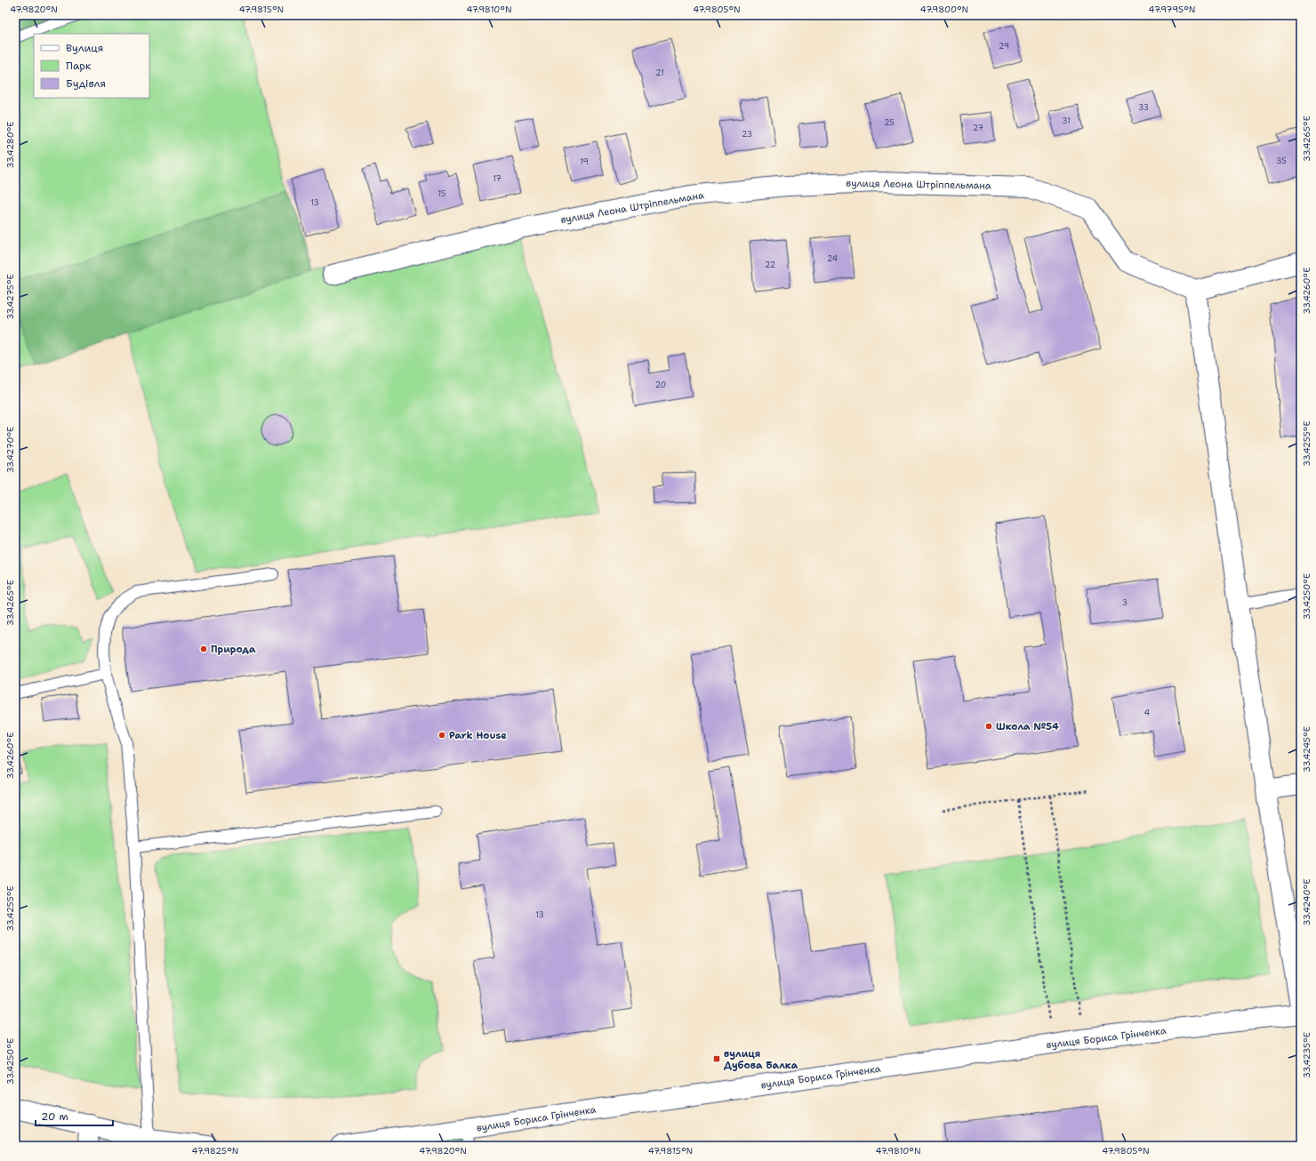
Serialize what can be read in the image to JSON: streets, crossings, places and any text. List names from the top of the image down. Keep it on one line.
{"streets":{"street":["вулиця Леона Штріппельмана","вулиця Бориса Грінченка"]},"places":{"other":["Природа","Школа №54","Park House"],"transit":["вулиця Дубова Балка"]},"house_numbers":["29","21","33","31","25","27","23","35","19","17","15","13","24","22","20","3","4","13"],"legend":["Вулиця","Парк","Будівля"],"scale_bar":"20 m","coordinates":["47.9820°N","47.9815°N","47.9810°N","47.9805°N","47.9800°N","47.9795°N","33.4265°E","33.4280°E","33.4260°E","33.4275°E","33.4255°E","33.4270°E","33.4250°E","33.4245°E","33.4240°E","33.4235°E","47.9825°N"]}
